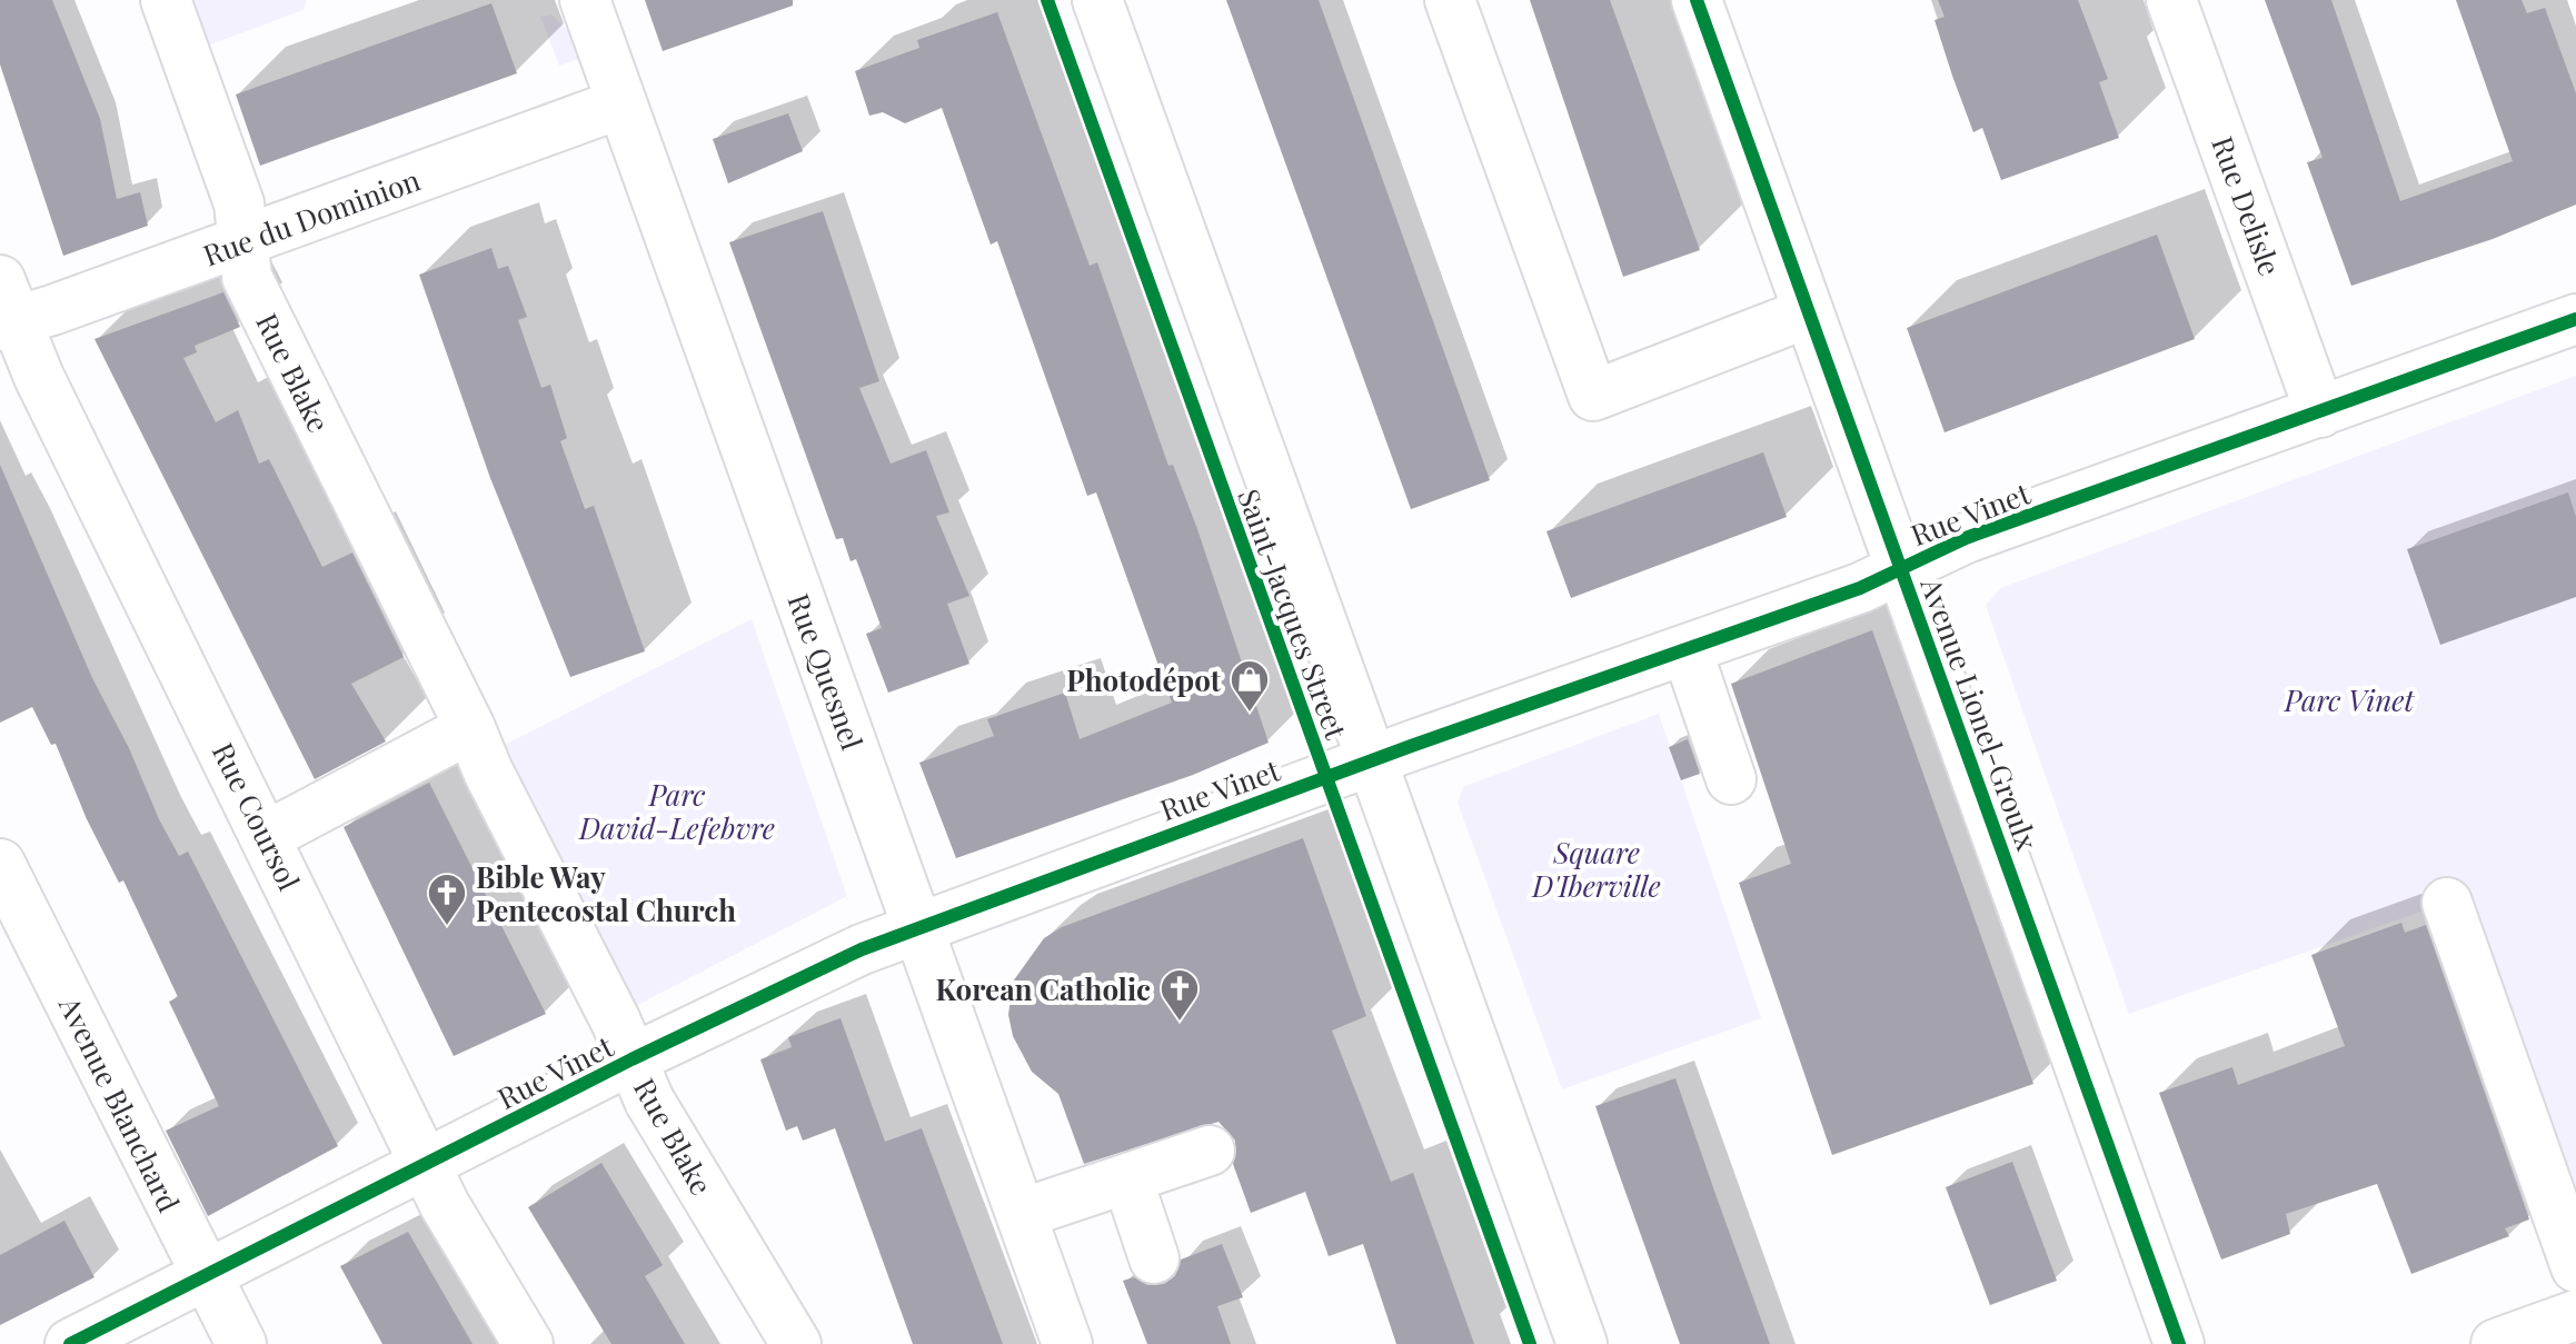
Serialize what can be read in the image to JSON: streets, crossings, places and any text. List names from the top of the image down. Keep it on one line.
{"streets":{"street":["Rue Delisle","Rue du Dominion","Rue Blake","Rue Vinet","Saint-Jacques Street","Rue Quesnel","Avenue Lionel-Groulx","Rue Coursol","Avenue Blanchard"]},"crossings":[["Rue Delisle","Rue Vinet"],["Rue du Dominion","Rue Blake"],["Rue du Dominion","Rue Quesnel"],["Rue du Dominion","Rue Coursol"],["Rue Blake","Rue Vinet"],["Rue Vinet","Saint-Jacques Street"],["Rue Vinet","Rue Quesnel"],["Rue Vinet","Avenue Lionel-Groulx"],["Rue Vinet","Rue Coursol"],["Rue Vinet","Avenue Blanchard"]],"parks":["Parc Vinet","Parc David-Lefebvre","Square D'Iberville"],"places":{"shop":["Photodépot"],"church":["Bible Way Pentecostal Church","Korean Catholic"]}}
